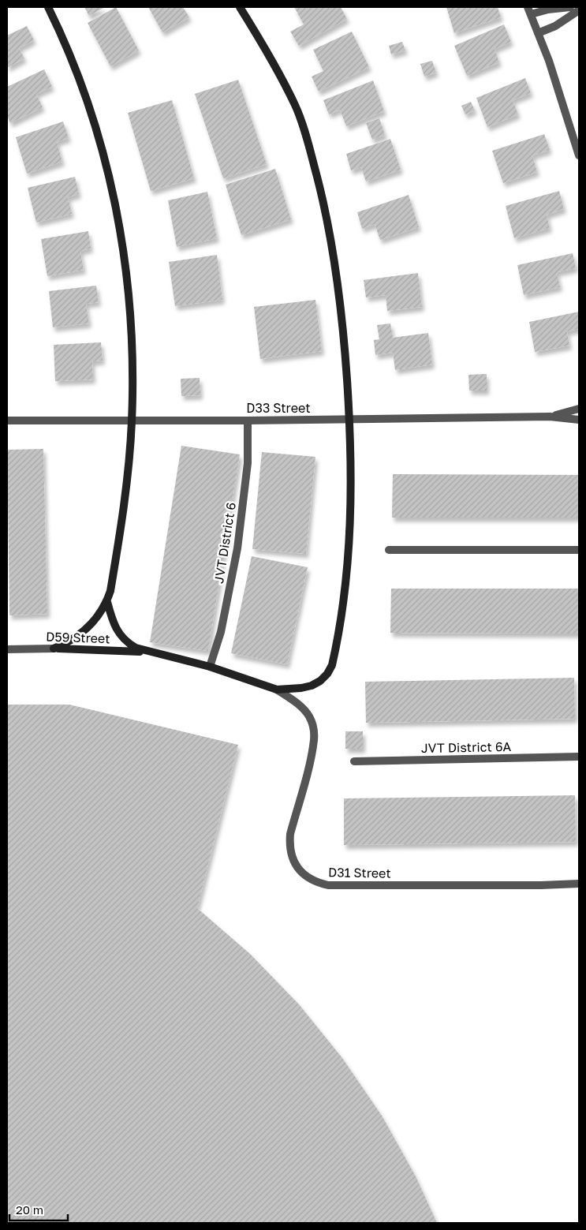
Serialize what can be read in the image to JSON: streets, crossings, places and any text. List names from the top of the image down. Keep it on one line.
{"streets":{"street":["D33 Street","JVT District 6","D59 Street","JVT District 6A","D31 Street"]},"crossings":[["D33 Street","JVT District 6"]],"scale_bar":"20 m"}
